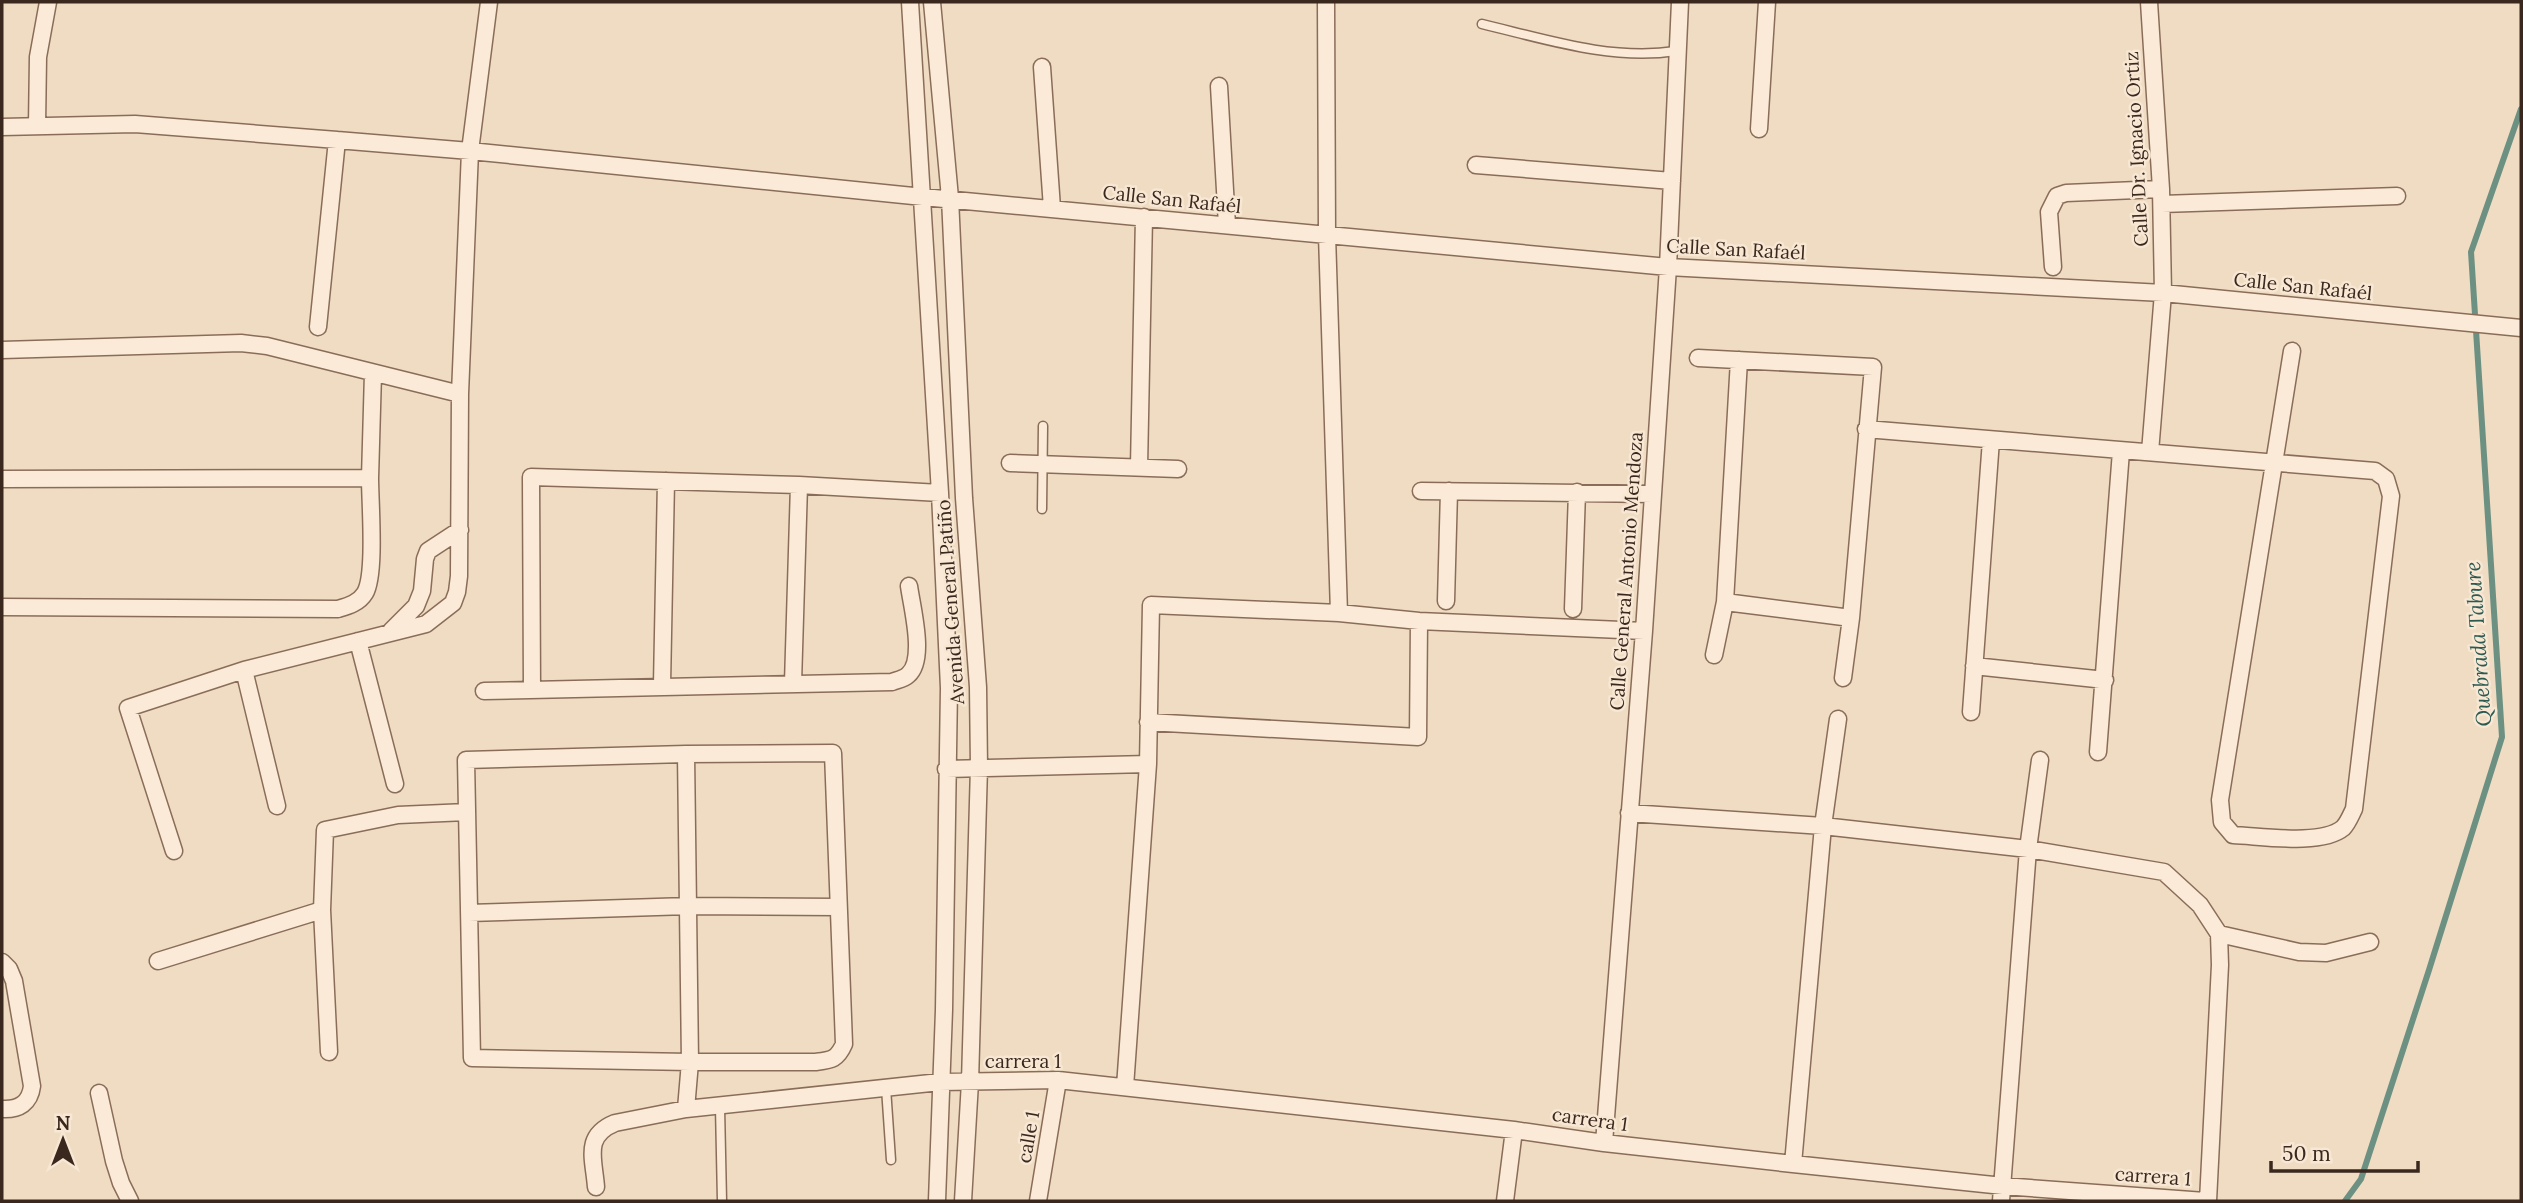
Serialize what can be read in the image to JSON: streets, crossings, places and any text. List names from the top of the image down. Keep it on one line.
{"streets":{"street":["Calle Dr. Ignacio Ortiz","Calle San Rafaél","Calle General Antonio Mendoza","Avenida General Patiño","carrera 1","calle 1"]},"crossings":[["Calle Dr. Ignacio Ortiz","Calle San Rafaél"],["Calle San Rafaél","Calle General Antonio Mendoza"],["Calle San Rafaél","Avenida General Patiño"],["Calle General Antonio Mendoza","carrera 1"],["Avenida General Patiño","carrera 1"],["carrera 1","calle 1"]],"water":["Quebrada Tabure"],"scale_bar":"50 m","north":"top"}
